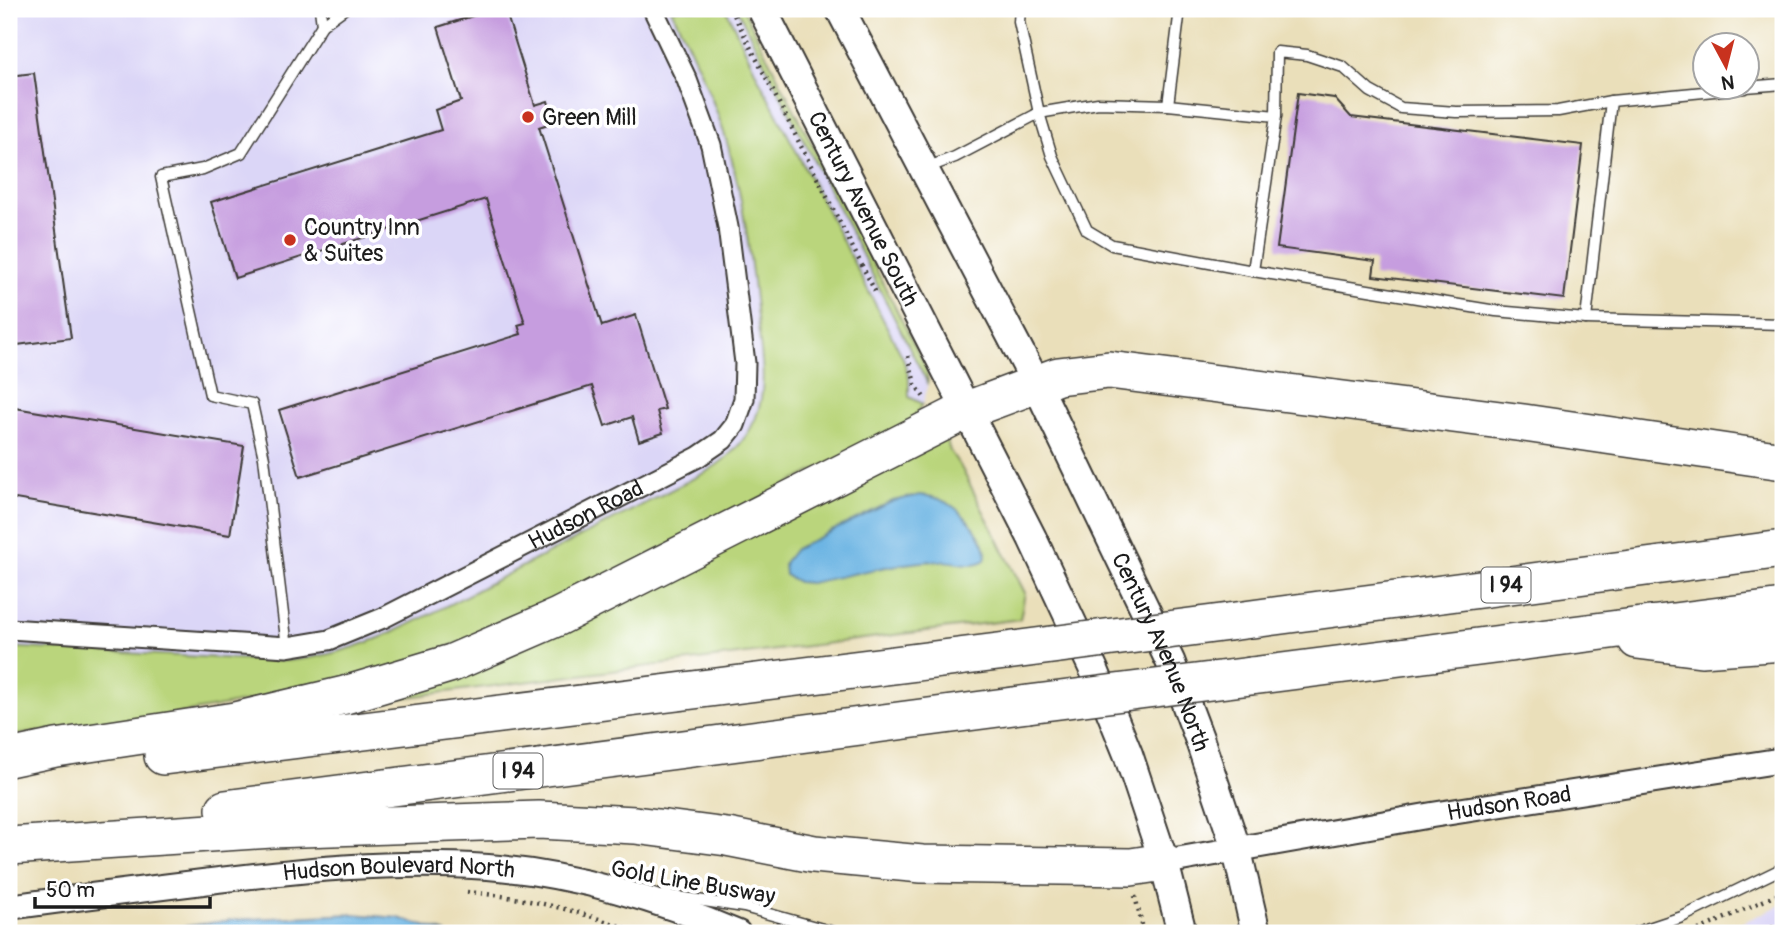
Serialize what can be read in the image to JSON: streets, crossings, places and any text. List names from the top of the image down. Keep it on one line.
{"streets":{"highway":["I 94"],"main road":["Century Avenue South","Century Avenue North"],"street":["Hudson Road","Hudson Boulevard North"],"lane":["Gold Line Busway"]},"crossings":[["Hudson Road","Century Avenue North"],["Hudson Boulevard North","Gold Line Busway"]],"places":["Green Mill","Country Inn & Suites"],"scale_bar":"50 m","north":"bottom"}
